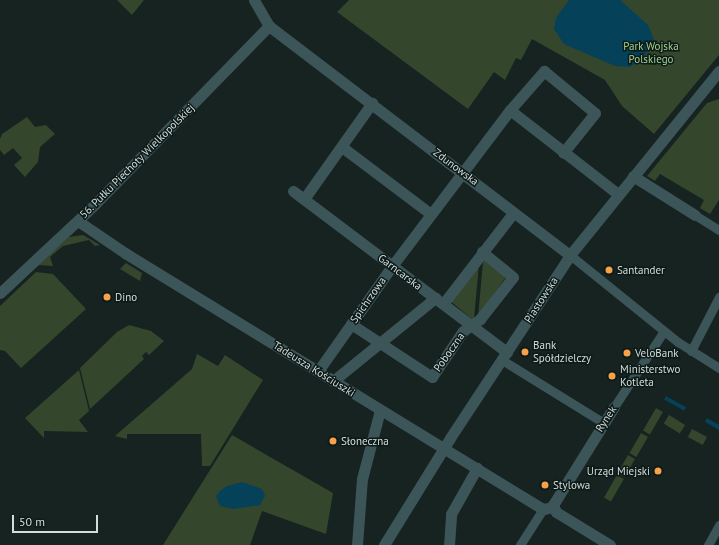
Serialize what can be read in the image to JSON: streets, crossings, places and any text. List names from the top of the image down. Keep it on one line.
{"streets":{"street":["56. Pułku Piechoty Wielkopolskiej","Zdunowska","Garncarska","Spichrzowa","Piastowska","Poboczna","Tadeusza Kościuszki","Rynek"]},"crossings":[["56. Pułku Piechoty Wielkopolskiej","Zdunowska"],["56. Pułku Piechoty Wielkopolskiej","Tadeusza Kościuszki"],["Zdunowska","Spichrzowa"],["Zdunowska","Piastowska"],["Zdunowska","Rynek"],["Garncarska","Spichrzowa"],["Garncarska","Piastowska"],["Garncarska","Poboczna"],["Spichrzowa","Tadeusza Kościuszki"],["Piastowska","Tadeusza Kościuszki"],["Tadeusza Kościuszki","Rynek"]],"parks":["Park Wojska Polskiego"],"places":["Santander","Dino","Bank Spółdzielczy","VeloBank","Ministerstwo Kotleta","Słoneczna","Urząd Miejski","Stylowa"],"scale_bar":"50 m"}
